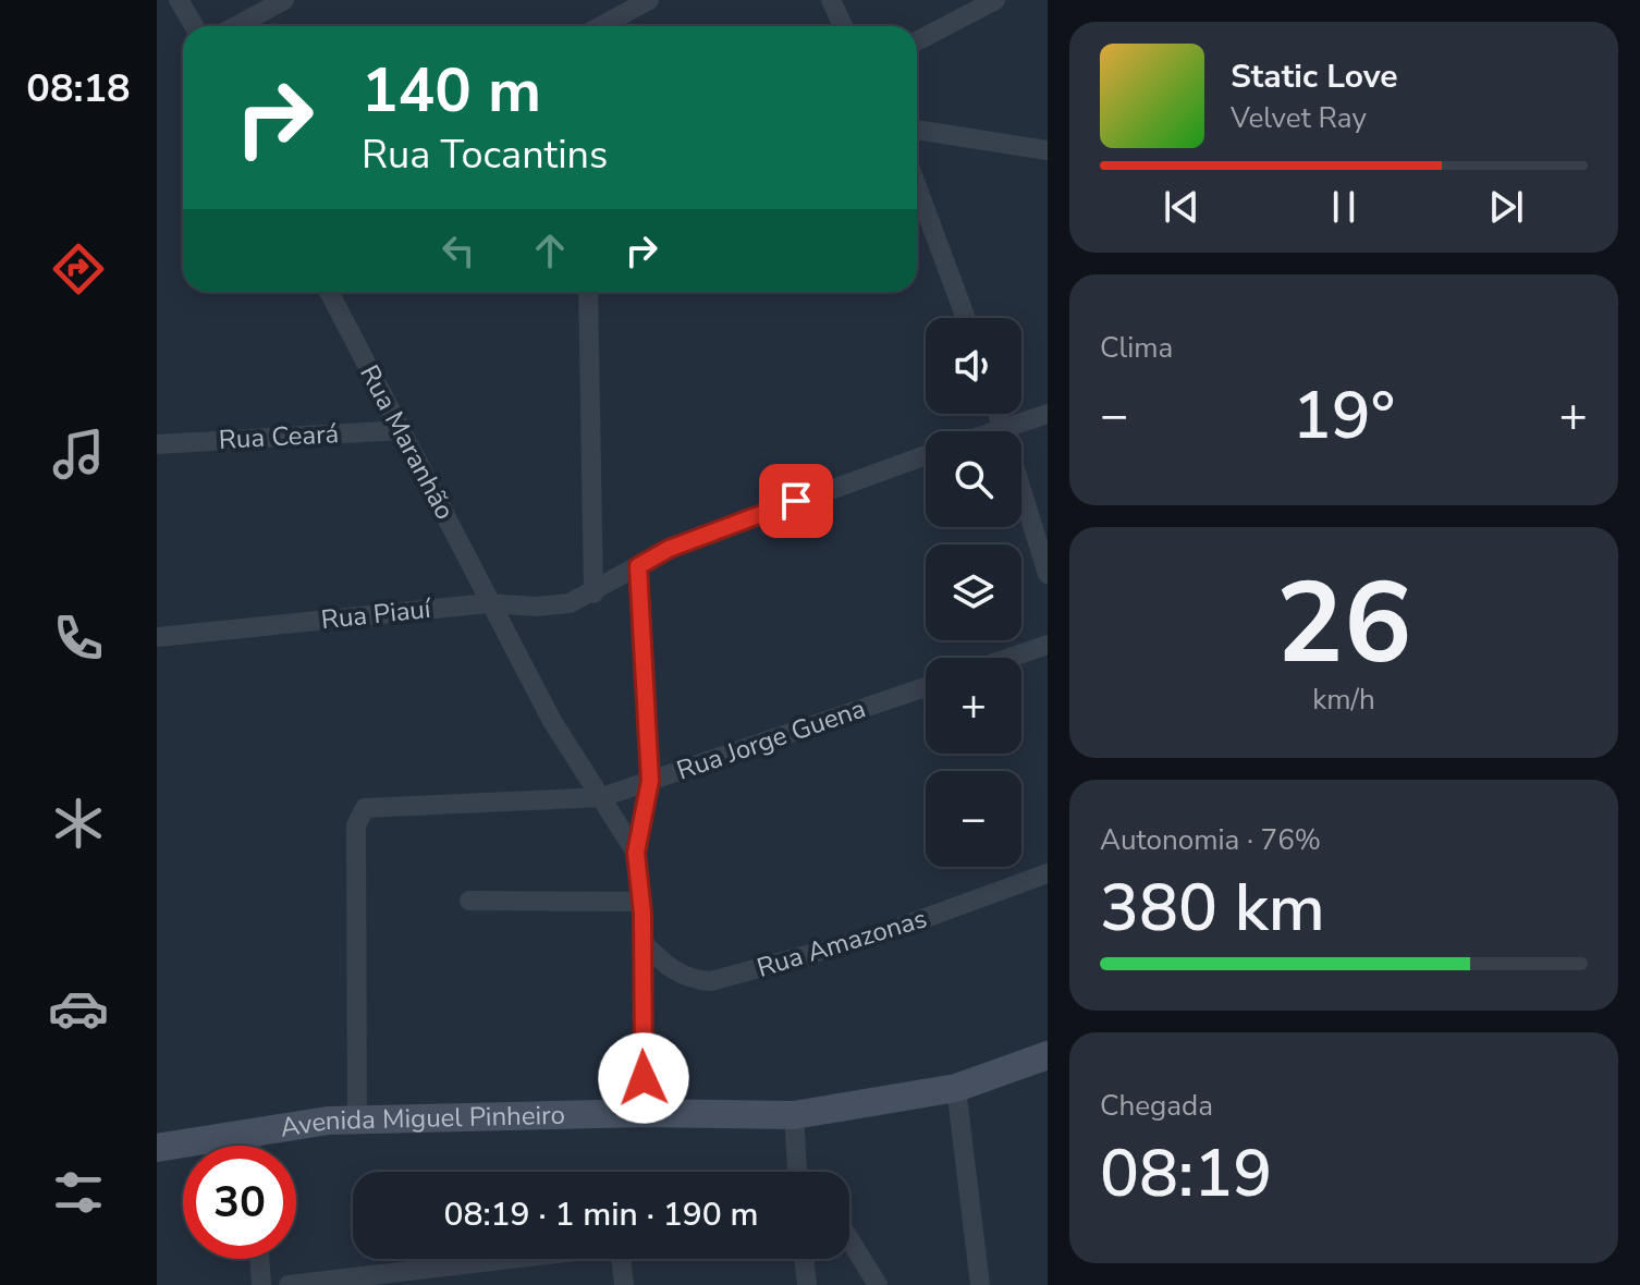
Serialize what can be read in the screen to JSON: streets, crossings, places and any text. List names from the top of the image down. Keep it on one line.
{"streets":{"street":["Rua Ceará","Rua Maranhão","Rua Piauí","Rua Jorge Guena","Rua Amazonas","Avenida Miguel Pinheiro"]},"crossings":[["Rua Ceará","Rua Maranhão"],["Rua Maranhão","Rua Piauí"],["Rua Maranhão","Rua Jorge Guena"],["Rua Jorge Guena","Avenida Miguel Pinheiro"]],"page":{"tabs":"08:18","turn":["140 m","Rua Tocantins"],"song":["Static Love","Velvet Ray"],"tile":["Clima",["26","km/h"],["Autonomia · 76%","380 km"],["Chegada","08:19"]],"map_buttons":["+","−"],"heat":["−","19°","+"],"limit":"30","trip":"08:19 · 1 min · 190 m"}}
